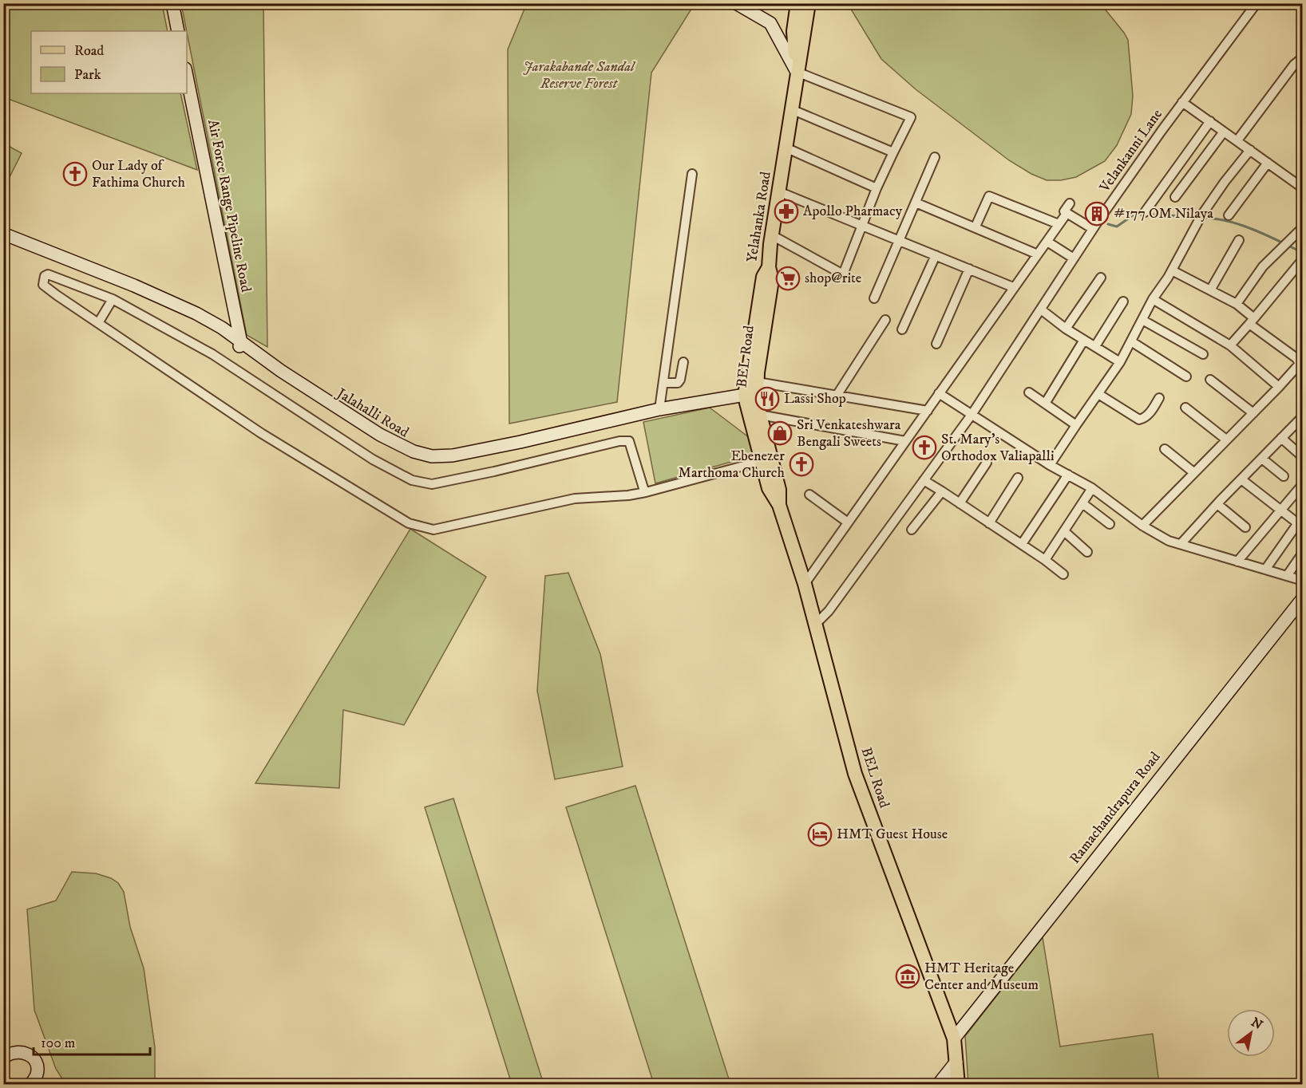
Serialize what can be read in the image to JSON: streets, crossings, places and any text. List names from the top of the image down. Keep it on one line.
{"streets":{"main road":["Air Force Range Pipeline Road","Yelahanka Road","BEL Road","Jalahalli Road","Ramachandrapura Road"],"street":["Velankanni Lane"]},"crossings":[["Velankanni Lane","BEL Road"],["Air Force Range Pipeline Road","Jalahalli Road"],["Yelahanka Road","BEL Road"],["BEL Road","Jalahalli Road"],["BEL Road","Ramachandrapura Road"]],"parks":["Jarakabande Sandal Reserve Forest"],"places":{"church":["Our Lady of Fathima Church","St. Mary's Orthodox Valiapalli","Ebenezer Marthoma Church"],"pharmacy":["Apollo Pharmacy"],"building":["#177 OM Nilaya"],"supermarket":["shop@rite"],"restaurant":["Lassi Shop"],"shop":["Sri Venkateshwara Bengali Sweets"],"hotel":["HMT Guest House"],"museum":["HMT Heritage Center and Museum"]},"legend":["Road","Park"],"scale_bar":"100 m","north":"top right"}
